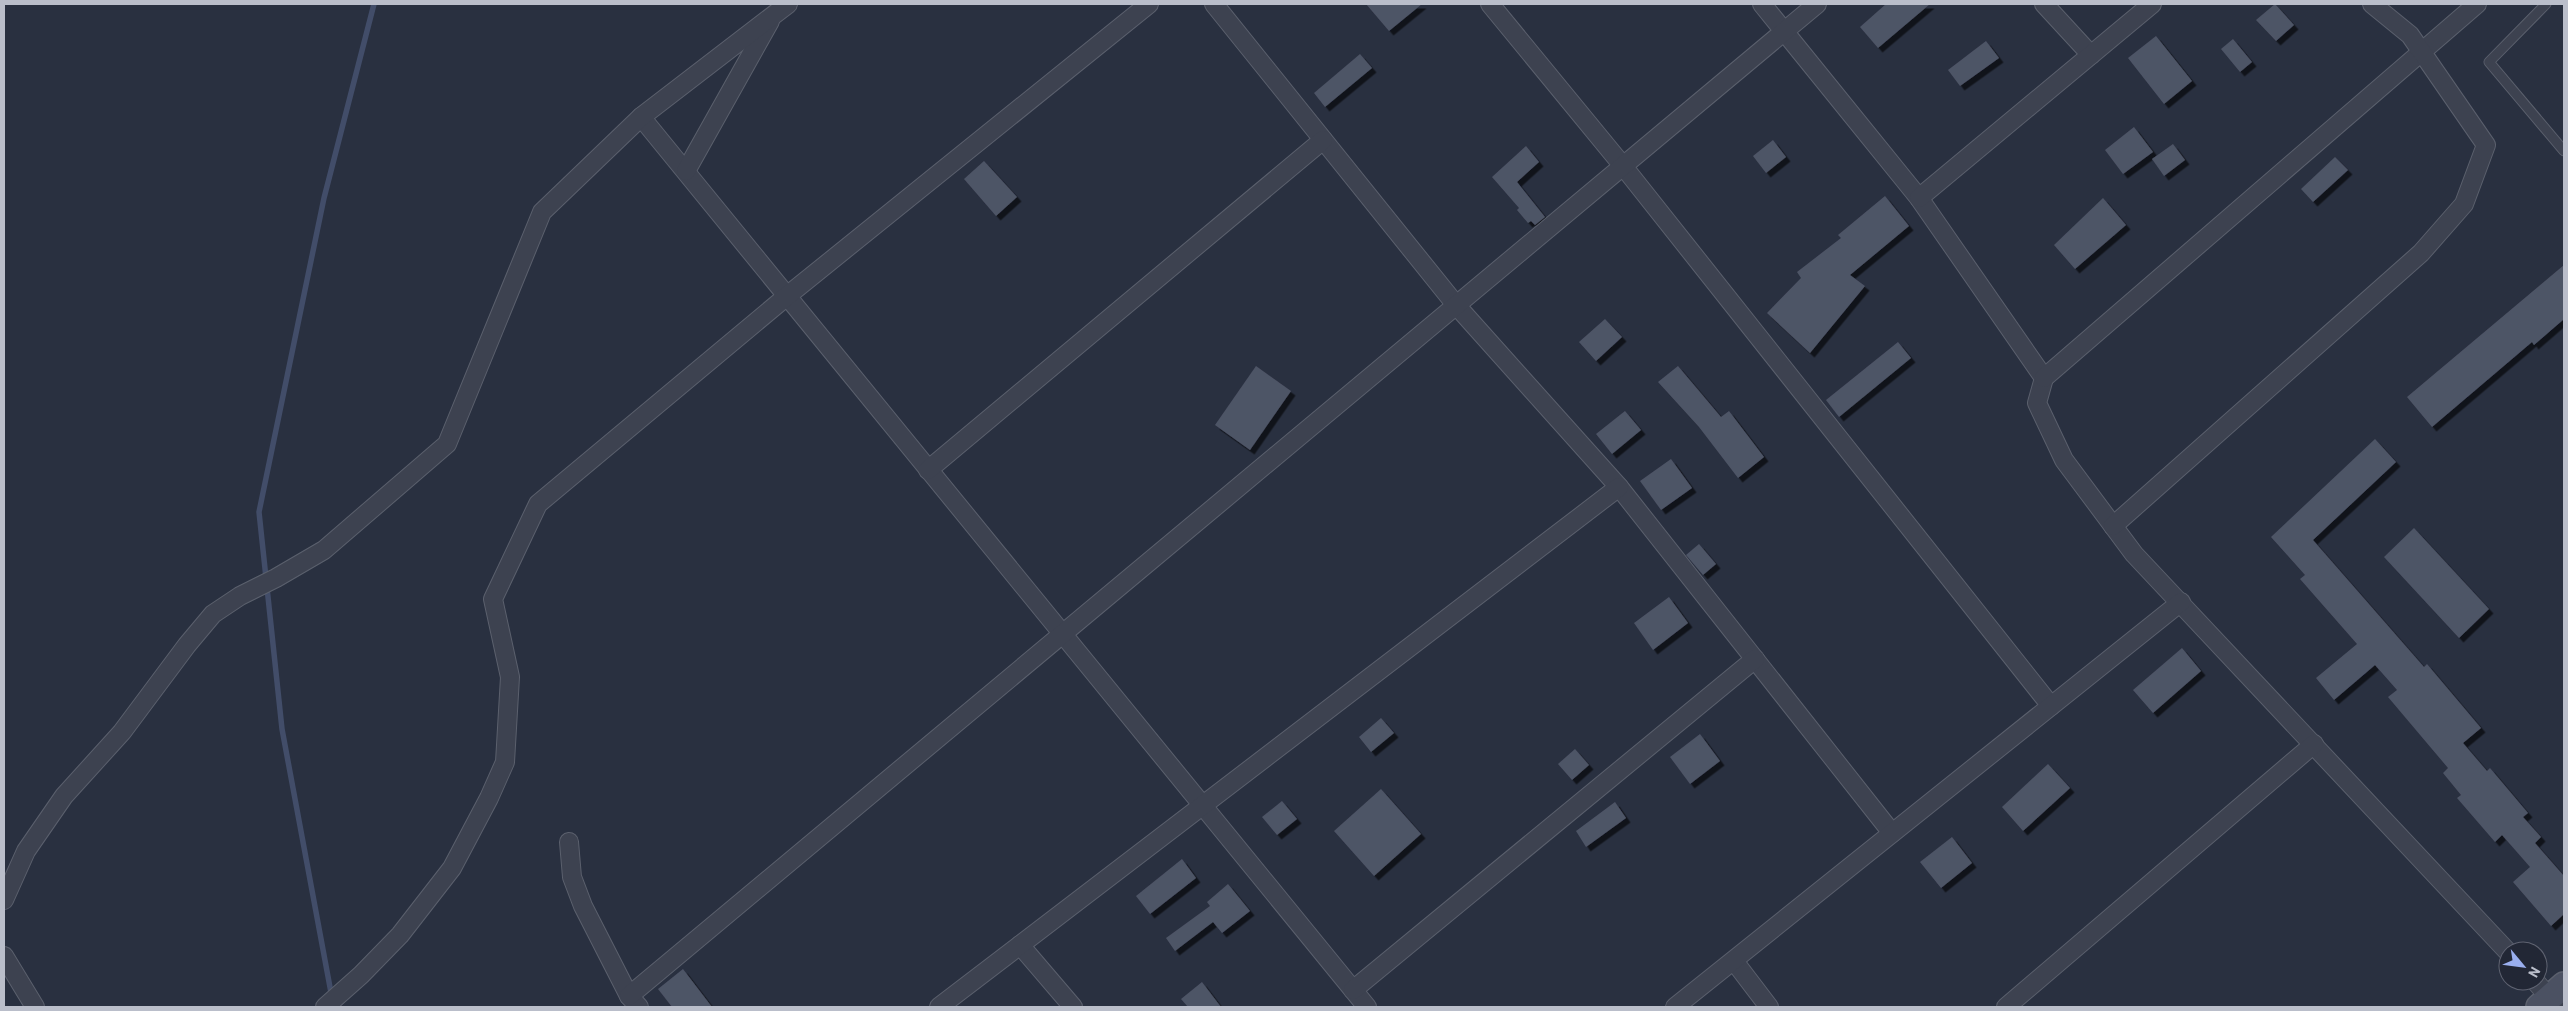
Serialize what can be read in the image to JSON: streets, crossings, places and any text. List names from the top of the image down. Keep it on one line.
{"north":"bottom right"}
